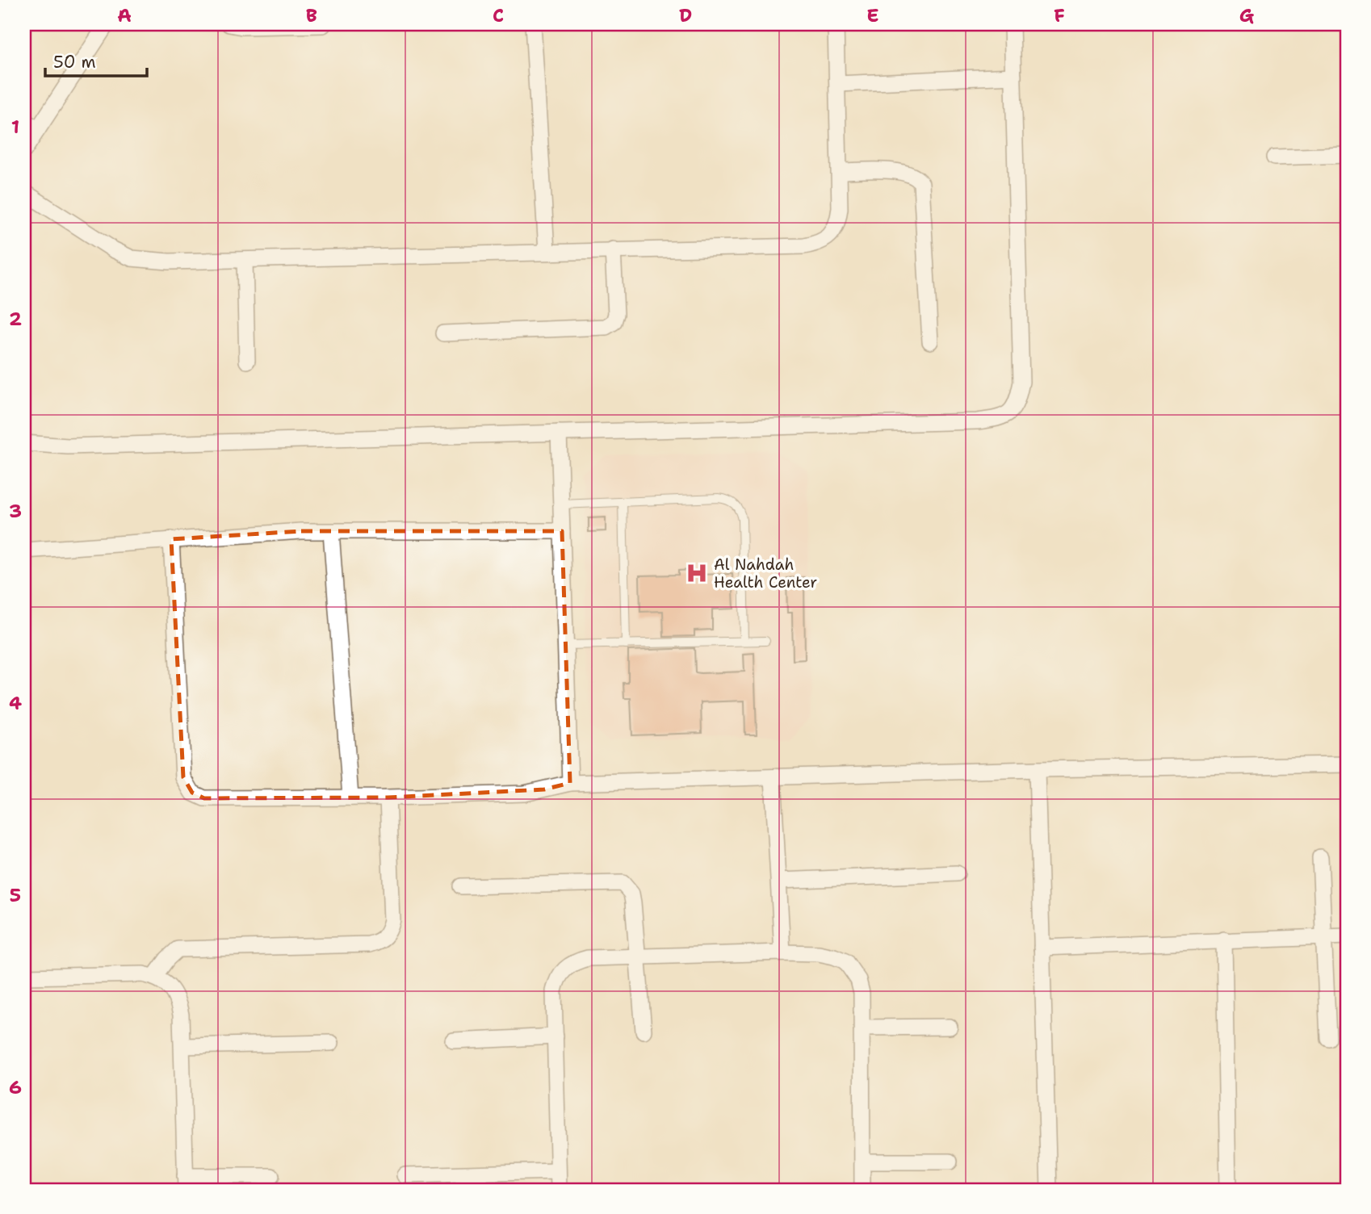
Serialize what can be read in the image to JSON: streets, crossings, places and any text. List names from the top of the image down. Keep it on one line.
{"places":{"hospital":["Al Nahdah Health Center"]},"scale_bar":"50 m","grid":{"columns":["A","B","C","D","E","F","G"],"rows":["1","2","3","4","5","6"]}}
